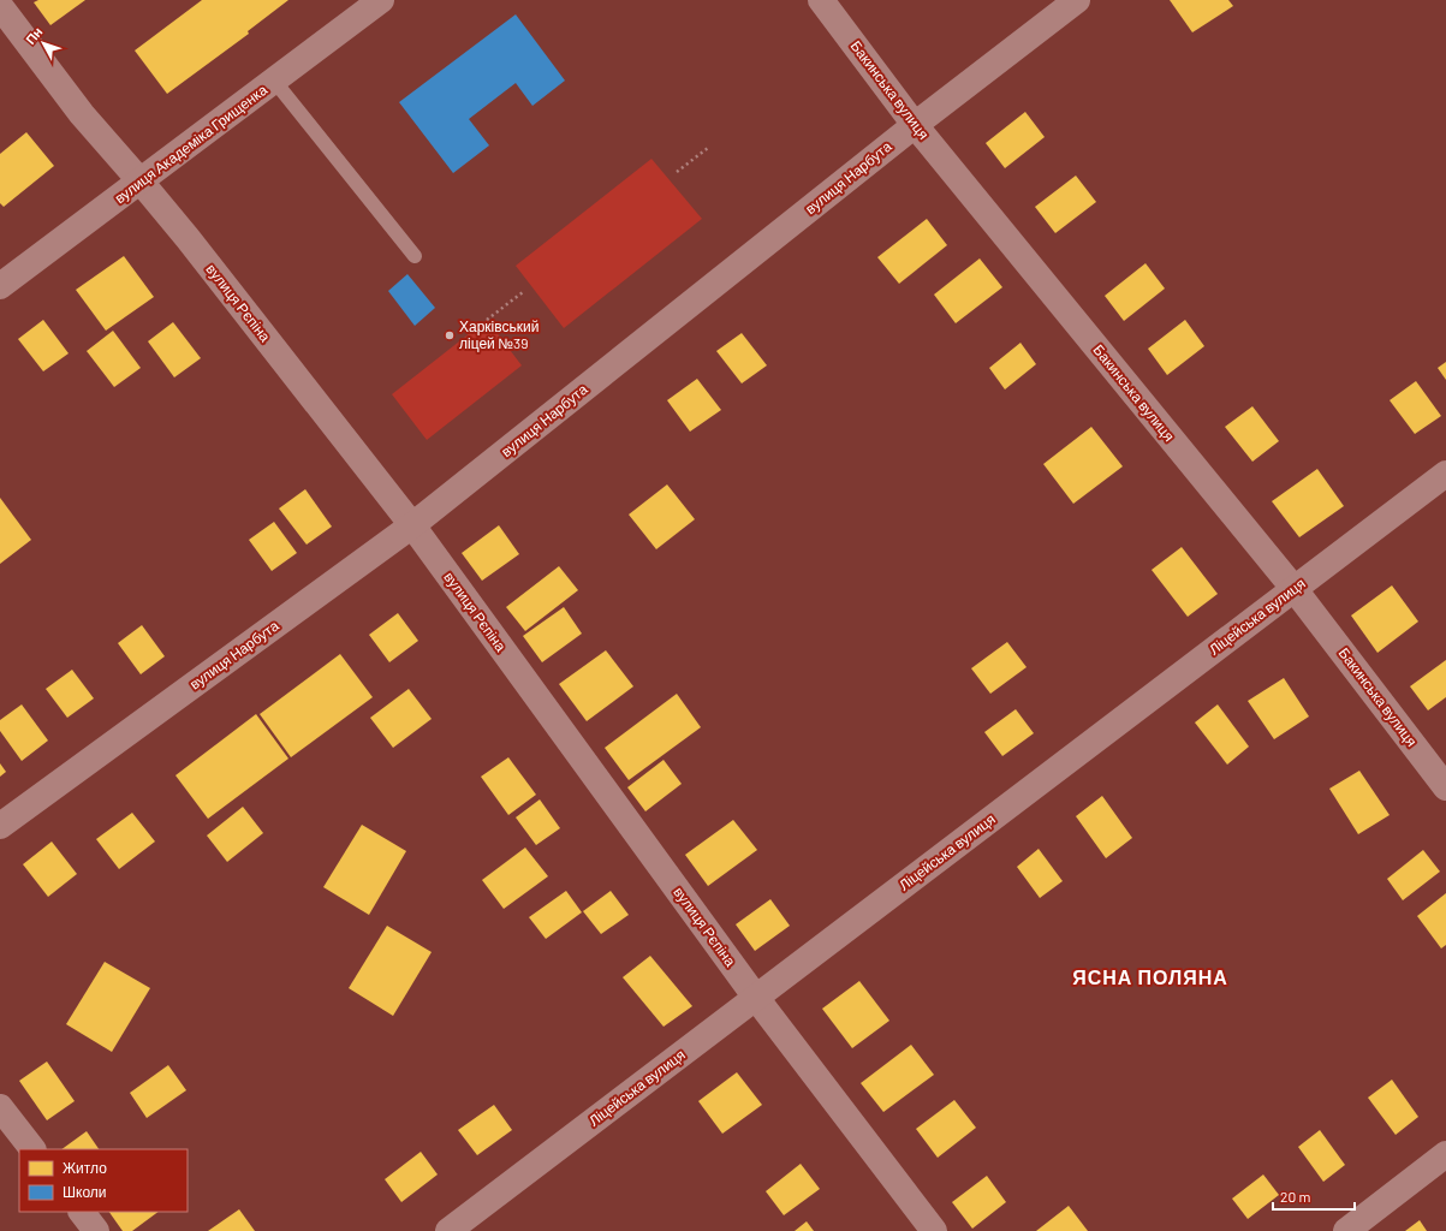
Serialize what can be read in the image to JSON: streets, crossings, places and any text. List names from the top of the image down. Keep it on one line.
{"streets":{"street":["Бакинська вулиця","вулиця Академіка Грищенка","вулиця Нарбута","вулиця Рєпіна","Ліцейська вулиця"]},"crossings":[["Бакинська вулиця","вулиця Нарбута"],["Бакинська вулиця","Ліцейська вулиця"],["вулиця Академіка Грищенка","вулиця Рєпіна"],["вулиця Нарбута","вулиця Рєпіна"],["вулиця Рєпіна","Ліцейська вулиця"]],"districts":["ЯСНА ПОЛЯНА"],"places":["Харківський ліцей №39"],"legend":["Житло","Школи"],"scale_bar":"20 m","north":"top left"}
